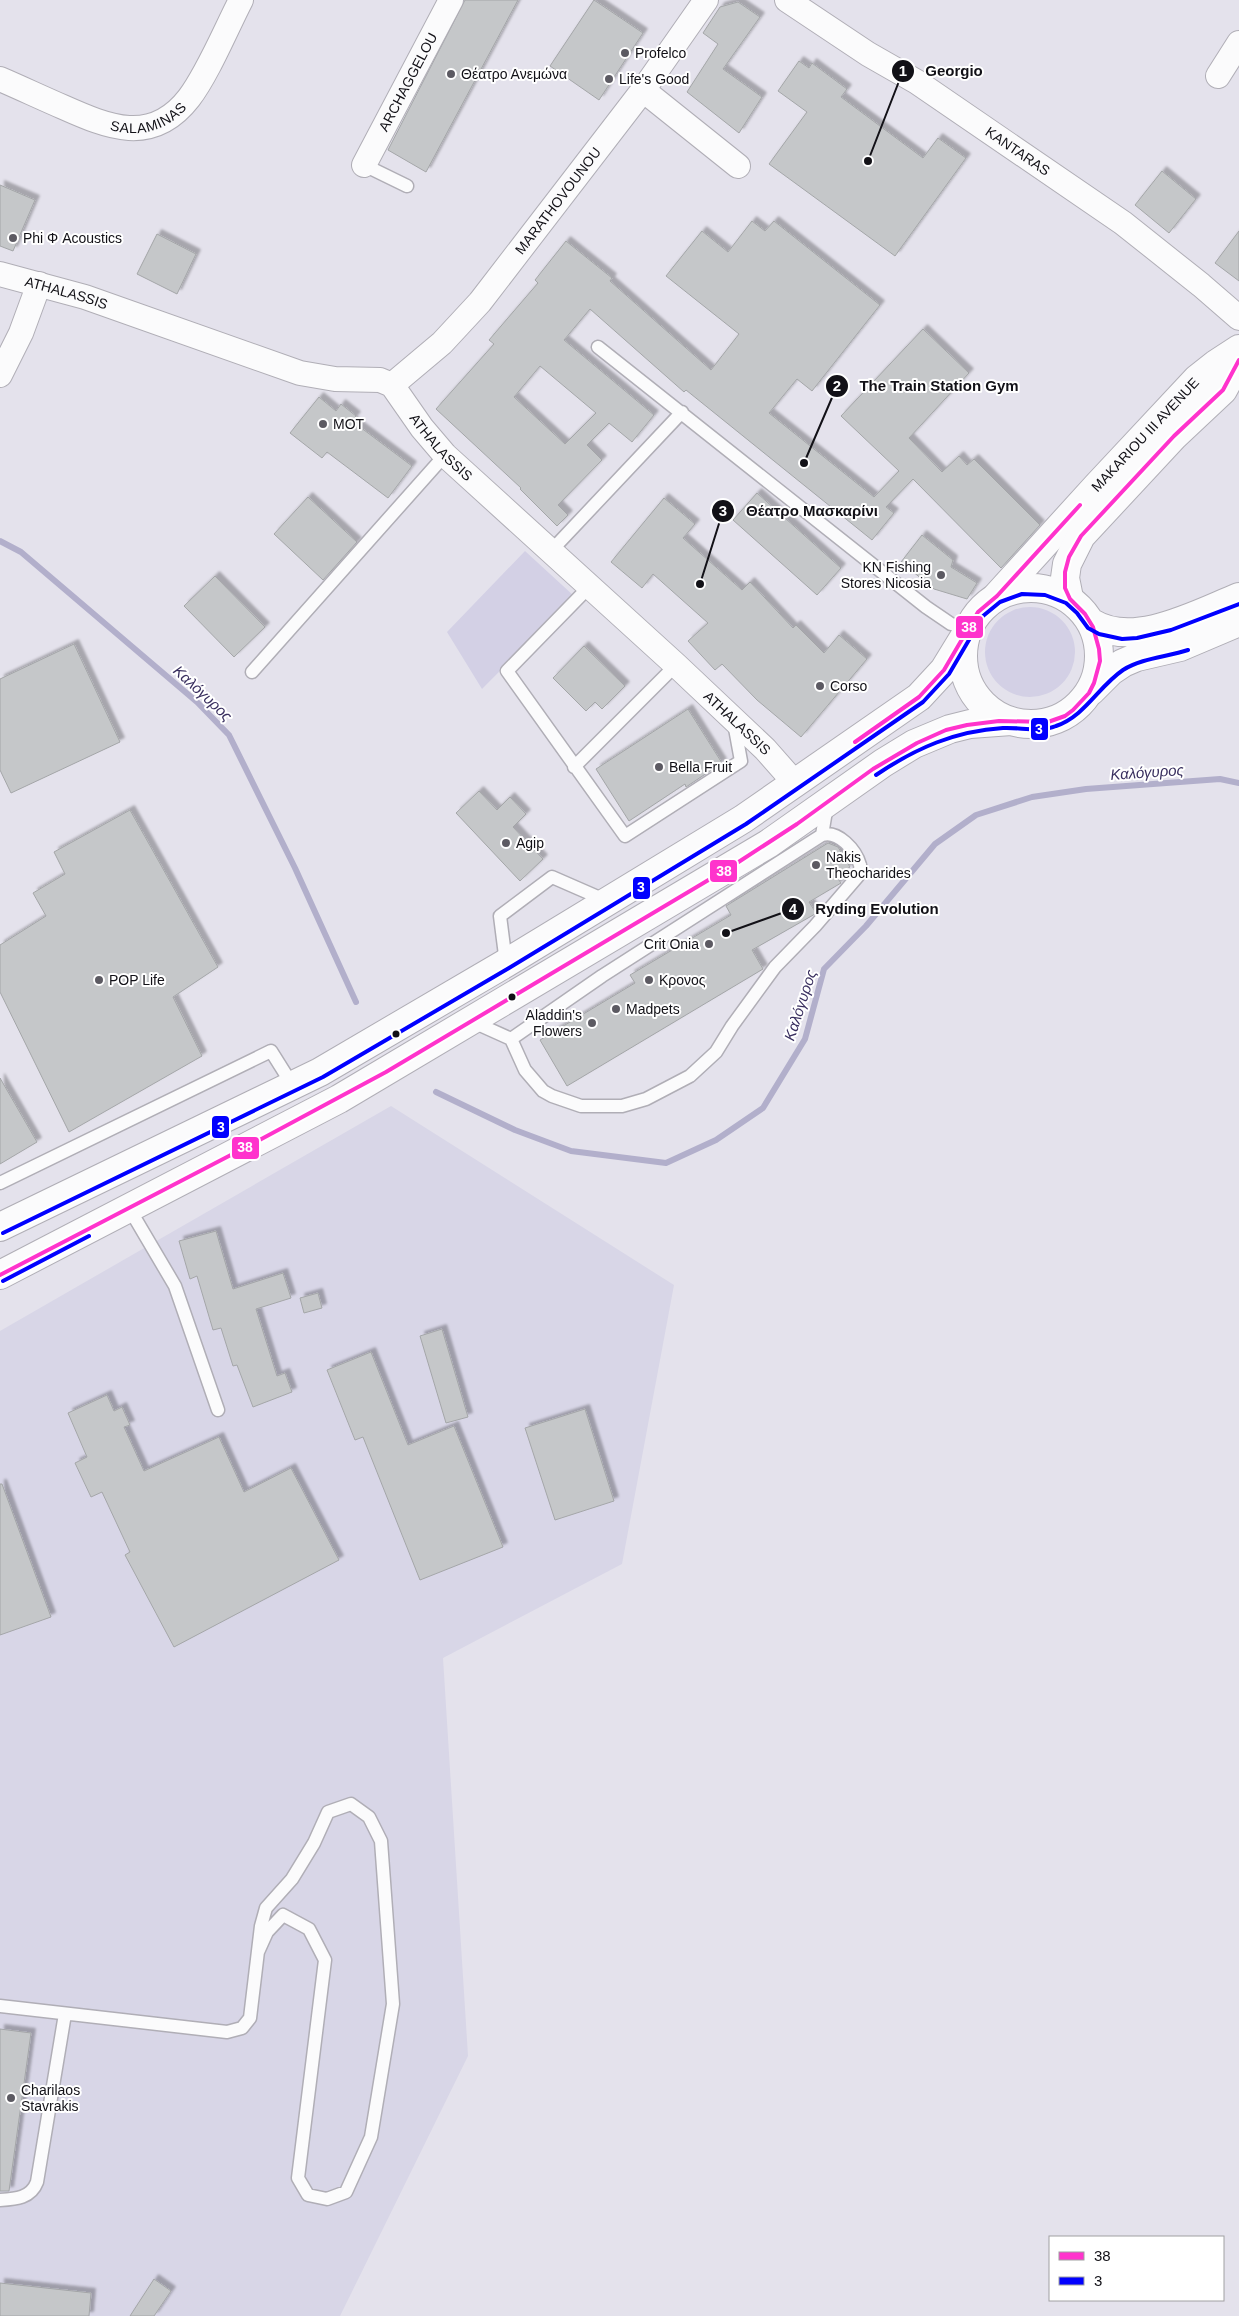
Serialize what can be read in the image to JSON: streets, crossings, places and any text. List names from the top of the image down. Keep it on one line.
{"streets":{"main road":["MAKARIOU III AVENUE"],"street":["ARCHAGGELOU","SALAMINAS","KANTARAS","MARATHOVOUNOU","ATHALASSIS"]},"crossings":[["MARATHOVOUNOU","ATHALASSIS"]],"water":["Καλόγυρος"],"places":["Profelco","Θέατρο Ανεμώνα","Life's Good","Georgio","Phi Φ Acoustics","MOT","The Train Station Gym","KN Fishing Stores Nicosia","Θέατρο Μασκαρίνι","Corso","Bella Fruit","Agip","Nakis Theocharides","Ryding Evolution","Crit Onia","POP Life","Κρονος","Madpets","Aladdin's Flowers","Charilaos Stavrakis"],"lines":["transit line 38","transit line 3"],"legend":["38","3"]}
